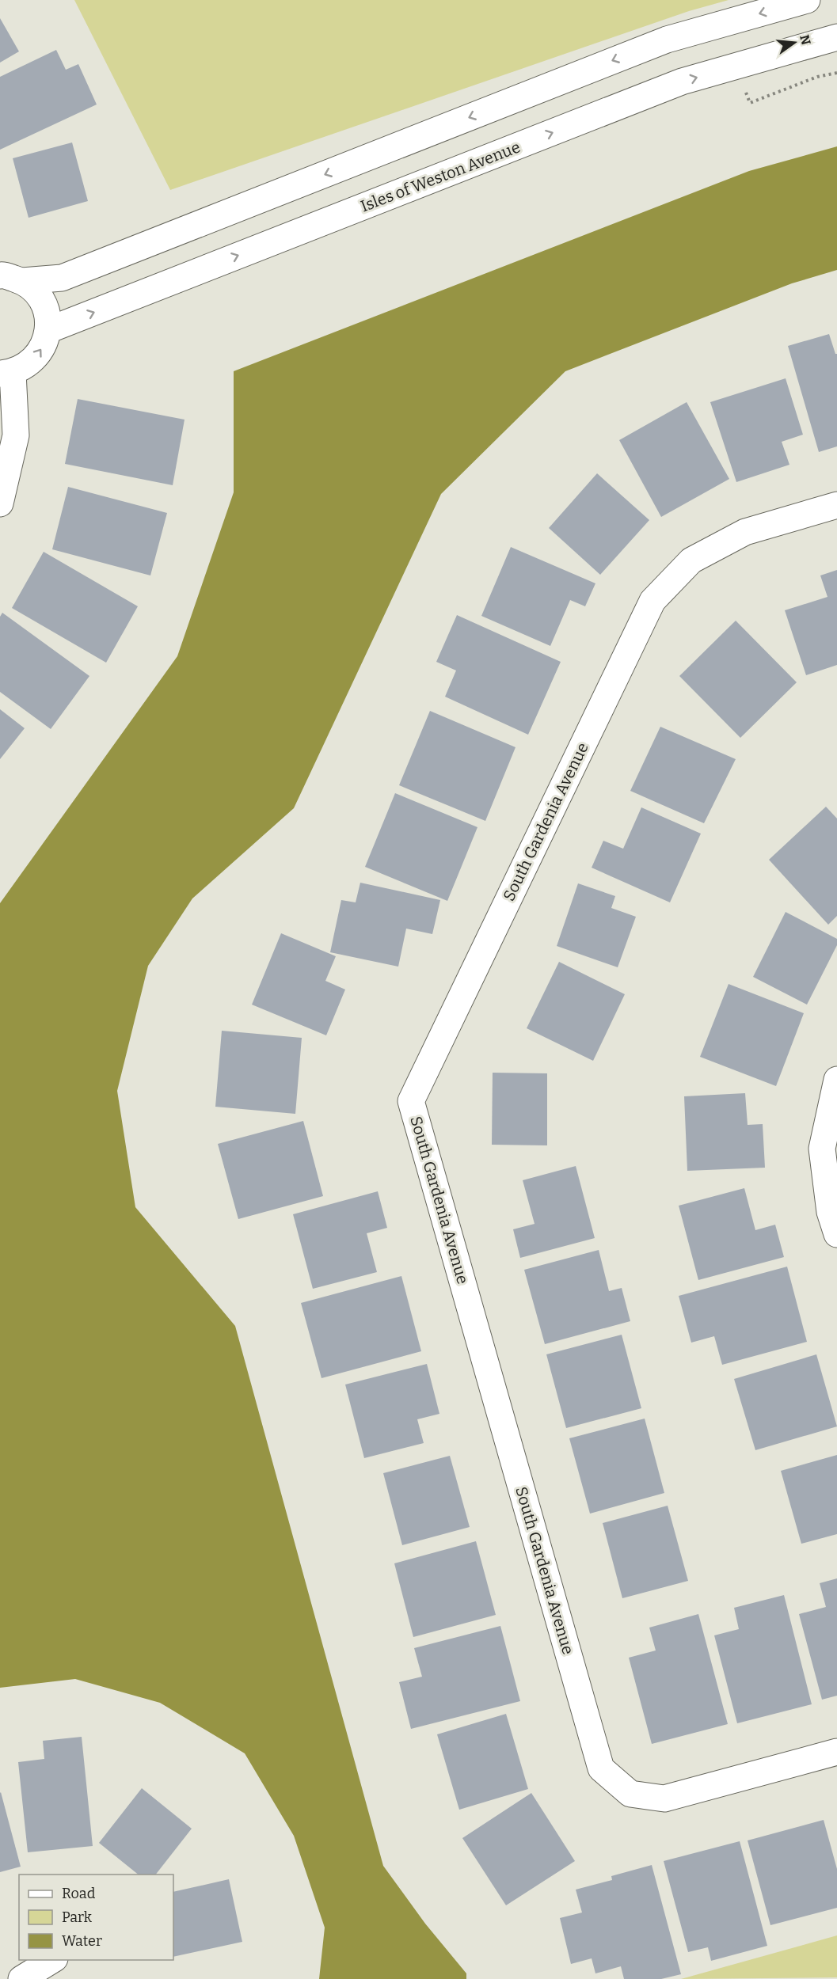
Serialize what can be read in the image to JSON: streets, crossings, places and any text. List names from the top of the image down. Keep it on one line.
{"streets":{"street":["Isles of Weston Avenue","South Gardenia Avenue"]},"legend":["Road","Park","Water"],"north":"right"}
